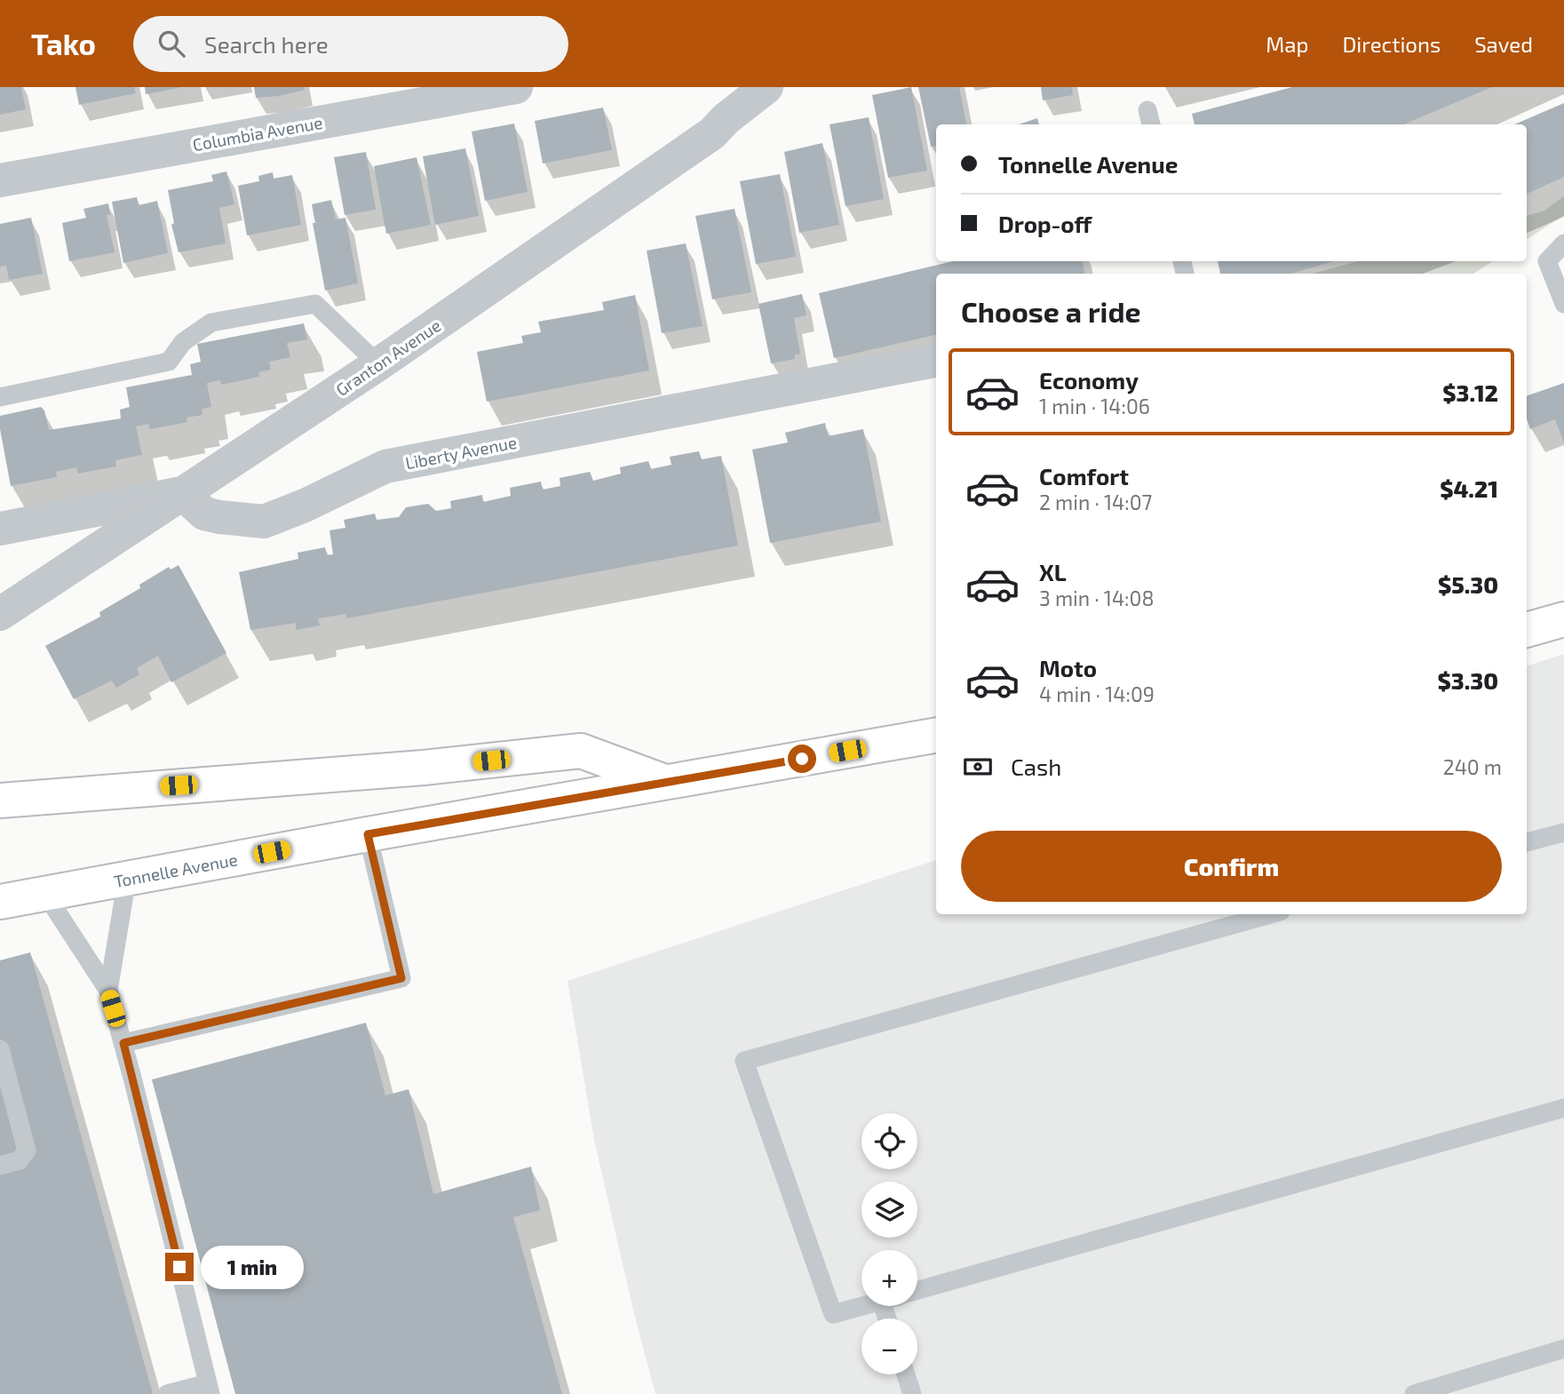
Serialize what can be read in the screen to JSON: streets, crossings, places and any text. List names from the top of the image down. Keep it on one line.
{"streets":{"main road":["Tonnelle Avenue"],"street":["Columbia Avenue","Granton Avenue","Liberty Avenue"]},"crossings":[["Granton Avenue","Liberty Avenue"]],"page":{"header":"Tako","search":"Search here","nav":["Map","Directions","Saved"],"banner":["Tonnelle Avenue","Drop-off"],"heading":"Choose a ride","list":[{"name":"Economy","note":"1 min · 14:06","value":"$3.12"},{"name":"Comfort","note":"2 min · 14:07","value":"$4.21"},{"name":"XL","note":"3 min · 14:08","value":"$5.30"},{"name":"Moto","note":"4 min · 14:09","value":"$3.30"}],"pay":["Cash","240 m"],"buttons":"Confirm","map_buttons":["+","−"],"bubble":"1 min"}}
